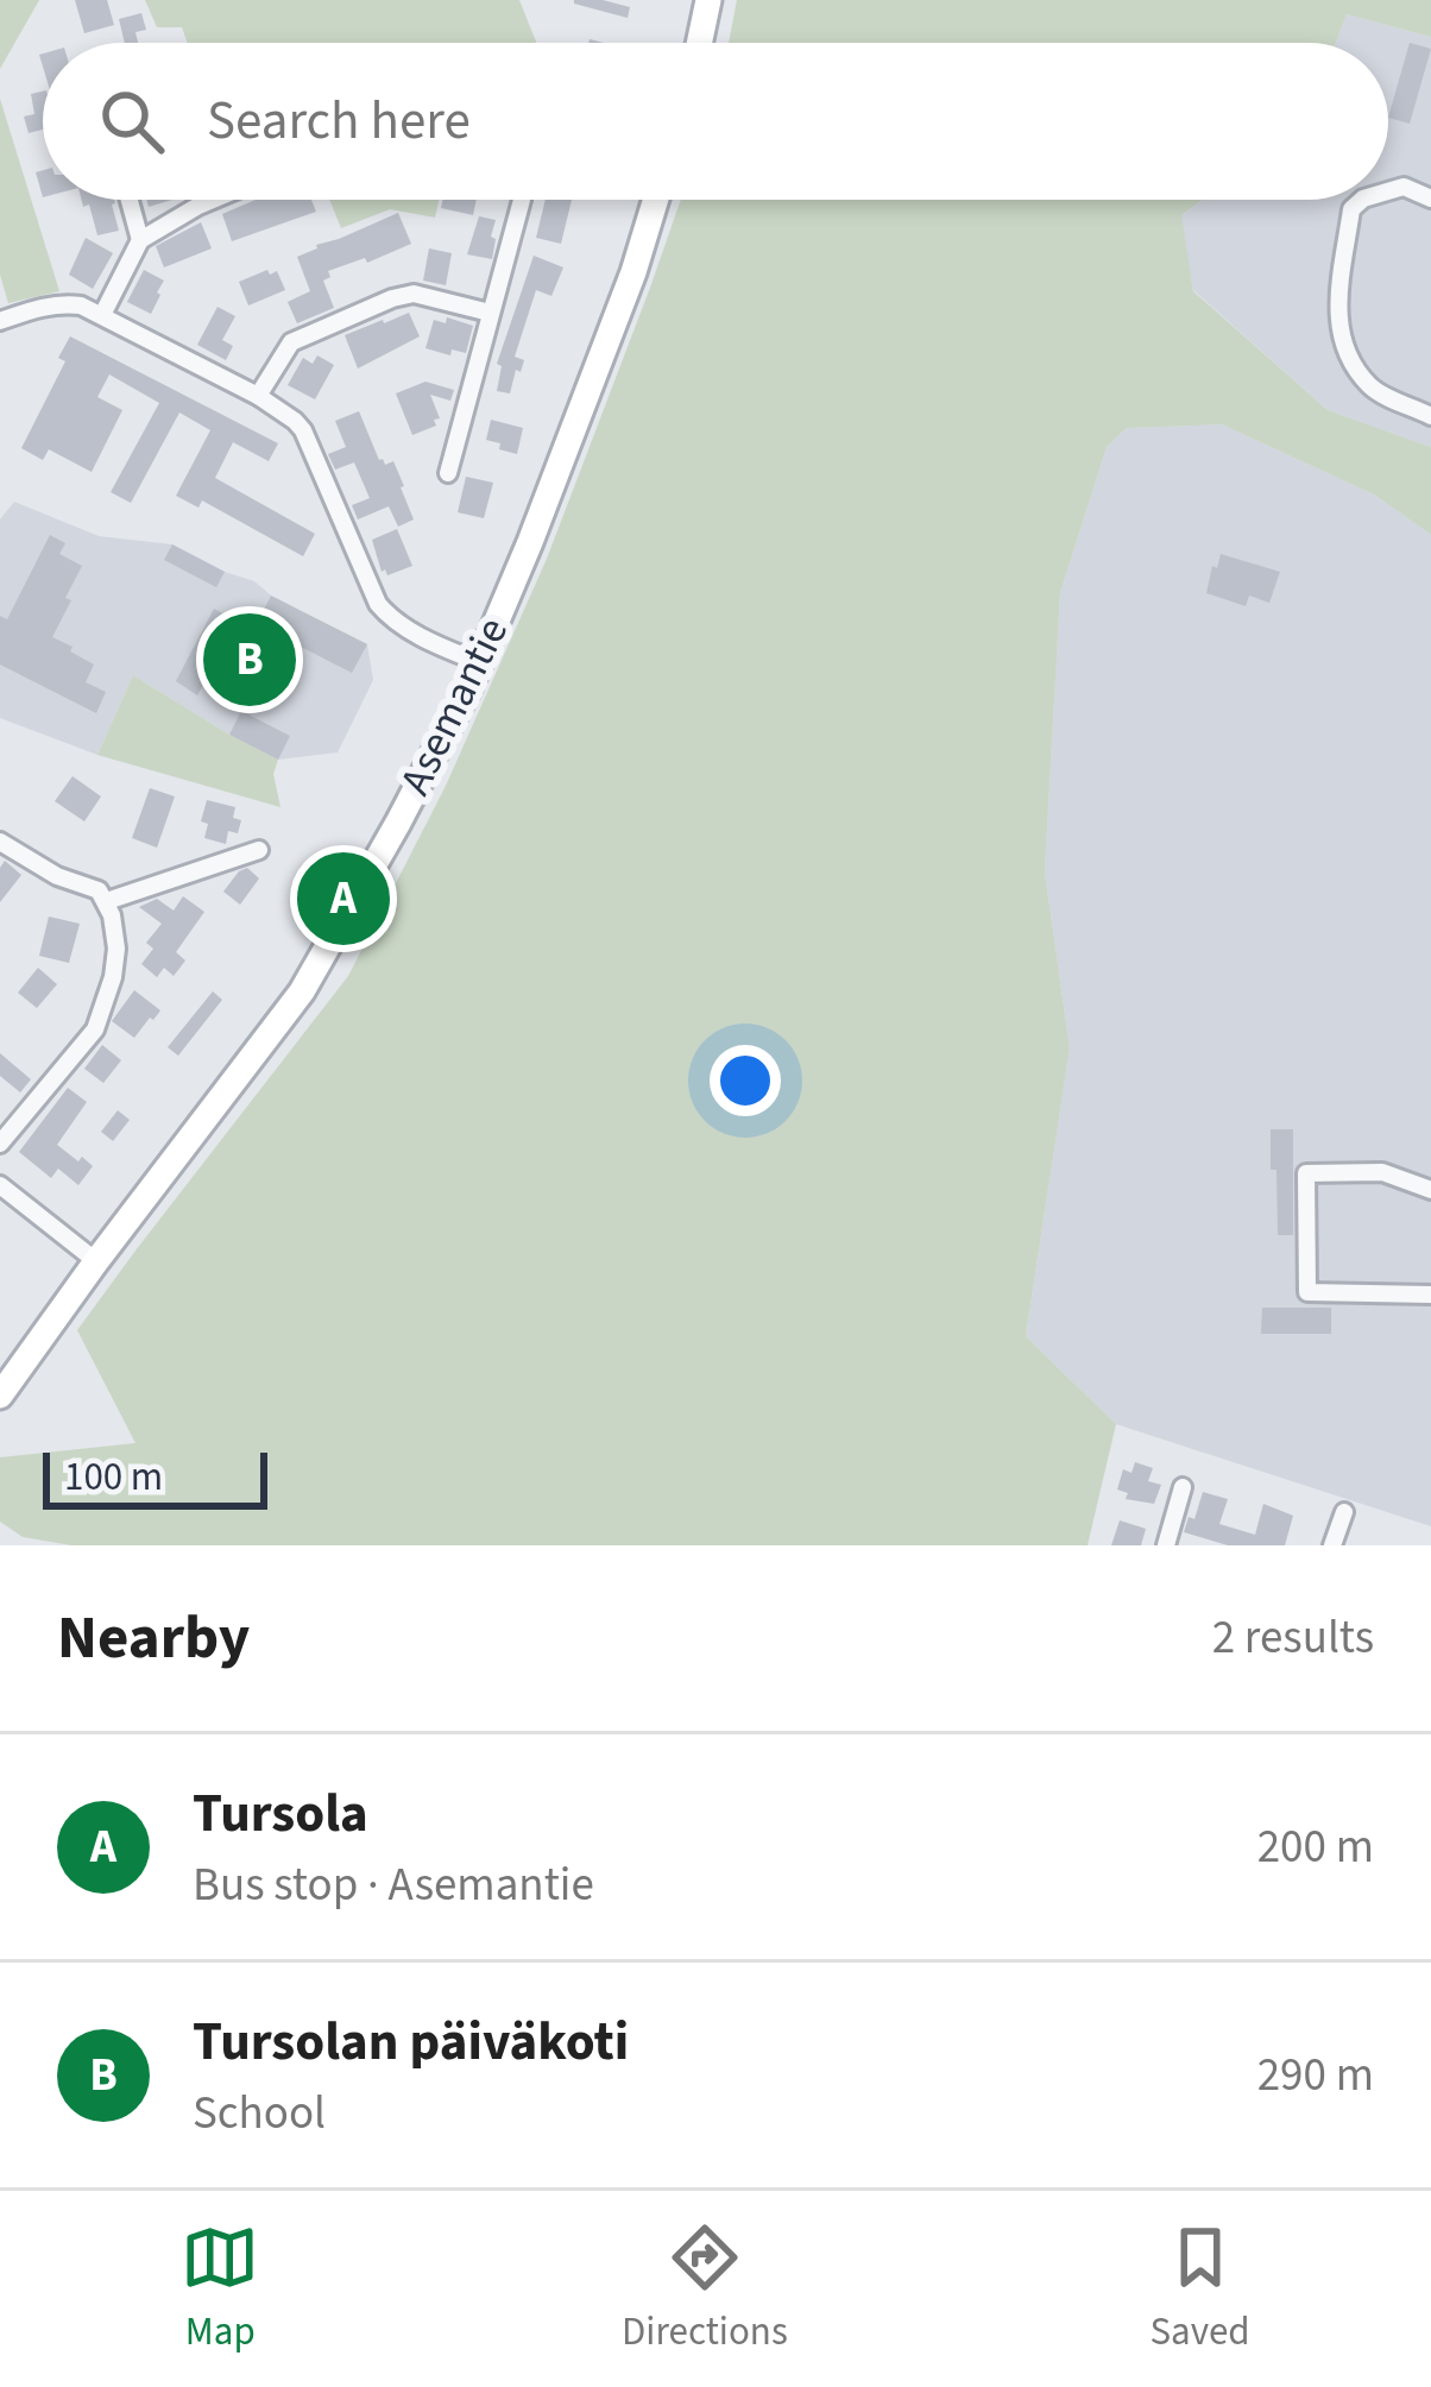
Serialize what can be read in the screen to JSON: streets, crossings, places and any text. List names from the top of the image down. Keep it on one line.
{"streets":{"main road":["Asemantie"]},"scale_bar":"100 m","page":{"search":"Search here","pins":["B","A"],"scale":"100 m","heading":["Nearby","2 results"],"list":[{"mark":"A","name":"Tursola","note":"Bus stop · Asemantie","value":"200 m"},{"mark":"B","name":"Tursolan päiväkoti","note":"School","value":"290 m"}],"nav":["Map","Directions","Saved"]}}
